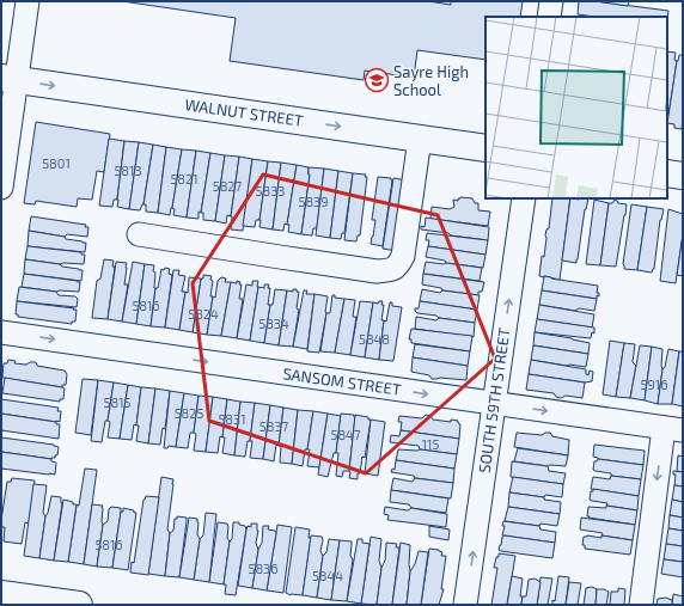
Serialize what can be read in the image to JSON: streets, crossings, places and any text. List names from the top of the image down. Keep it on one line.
{"streets":{"main road":["WALNUT STREET"],"street":["SANSOM STREET","SOUTH 59TH STREET"]},"crossings":[["SANSOM STREET","SOUTH 59TH STREET"]],"one_way":["WALNUT STREET","SANSOM STREET"],"places":{"school or university":["Sayre High School"]},"house_numbers":["5801","5813","5821","5827","5833","5839","5816","5824","5834","5848","5916","5815","5825","5831","5837","5847","115","5816","5836","5844"]}
